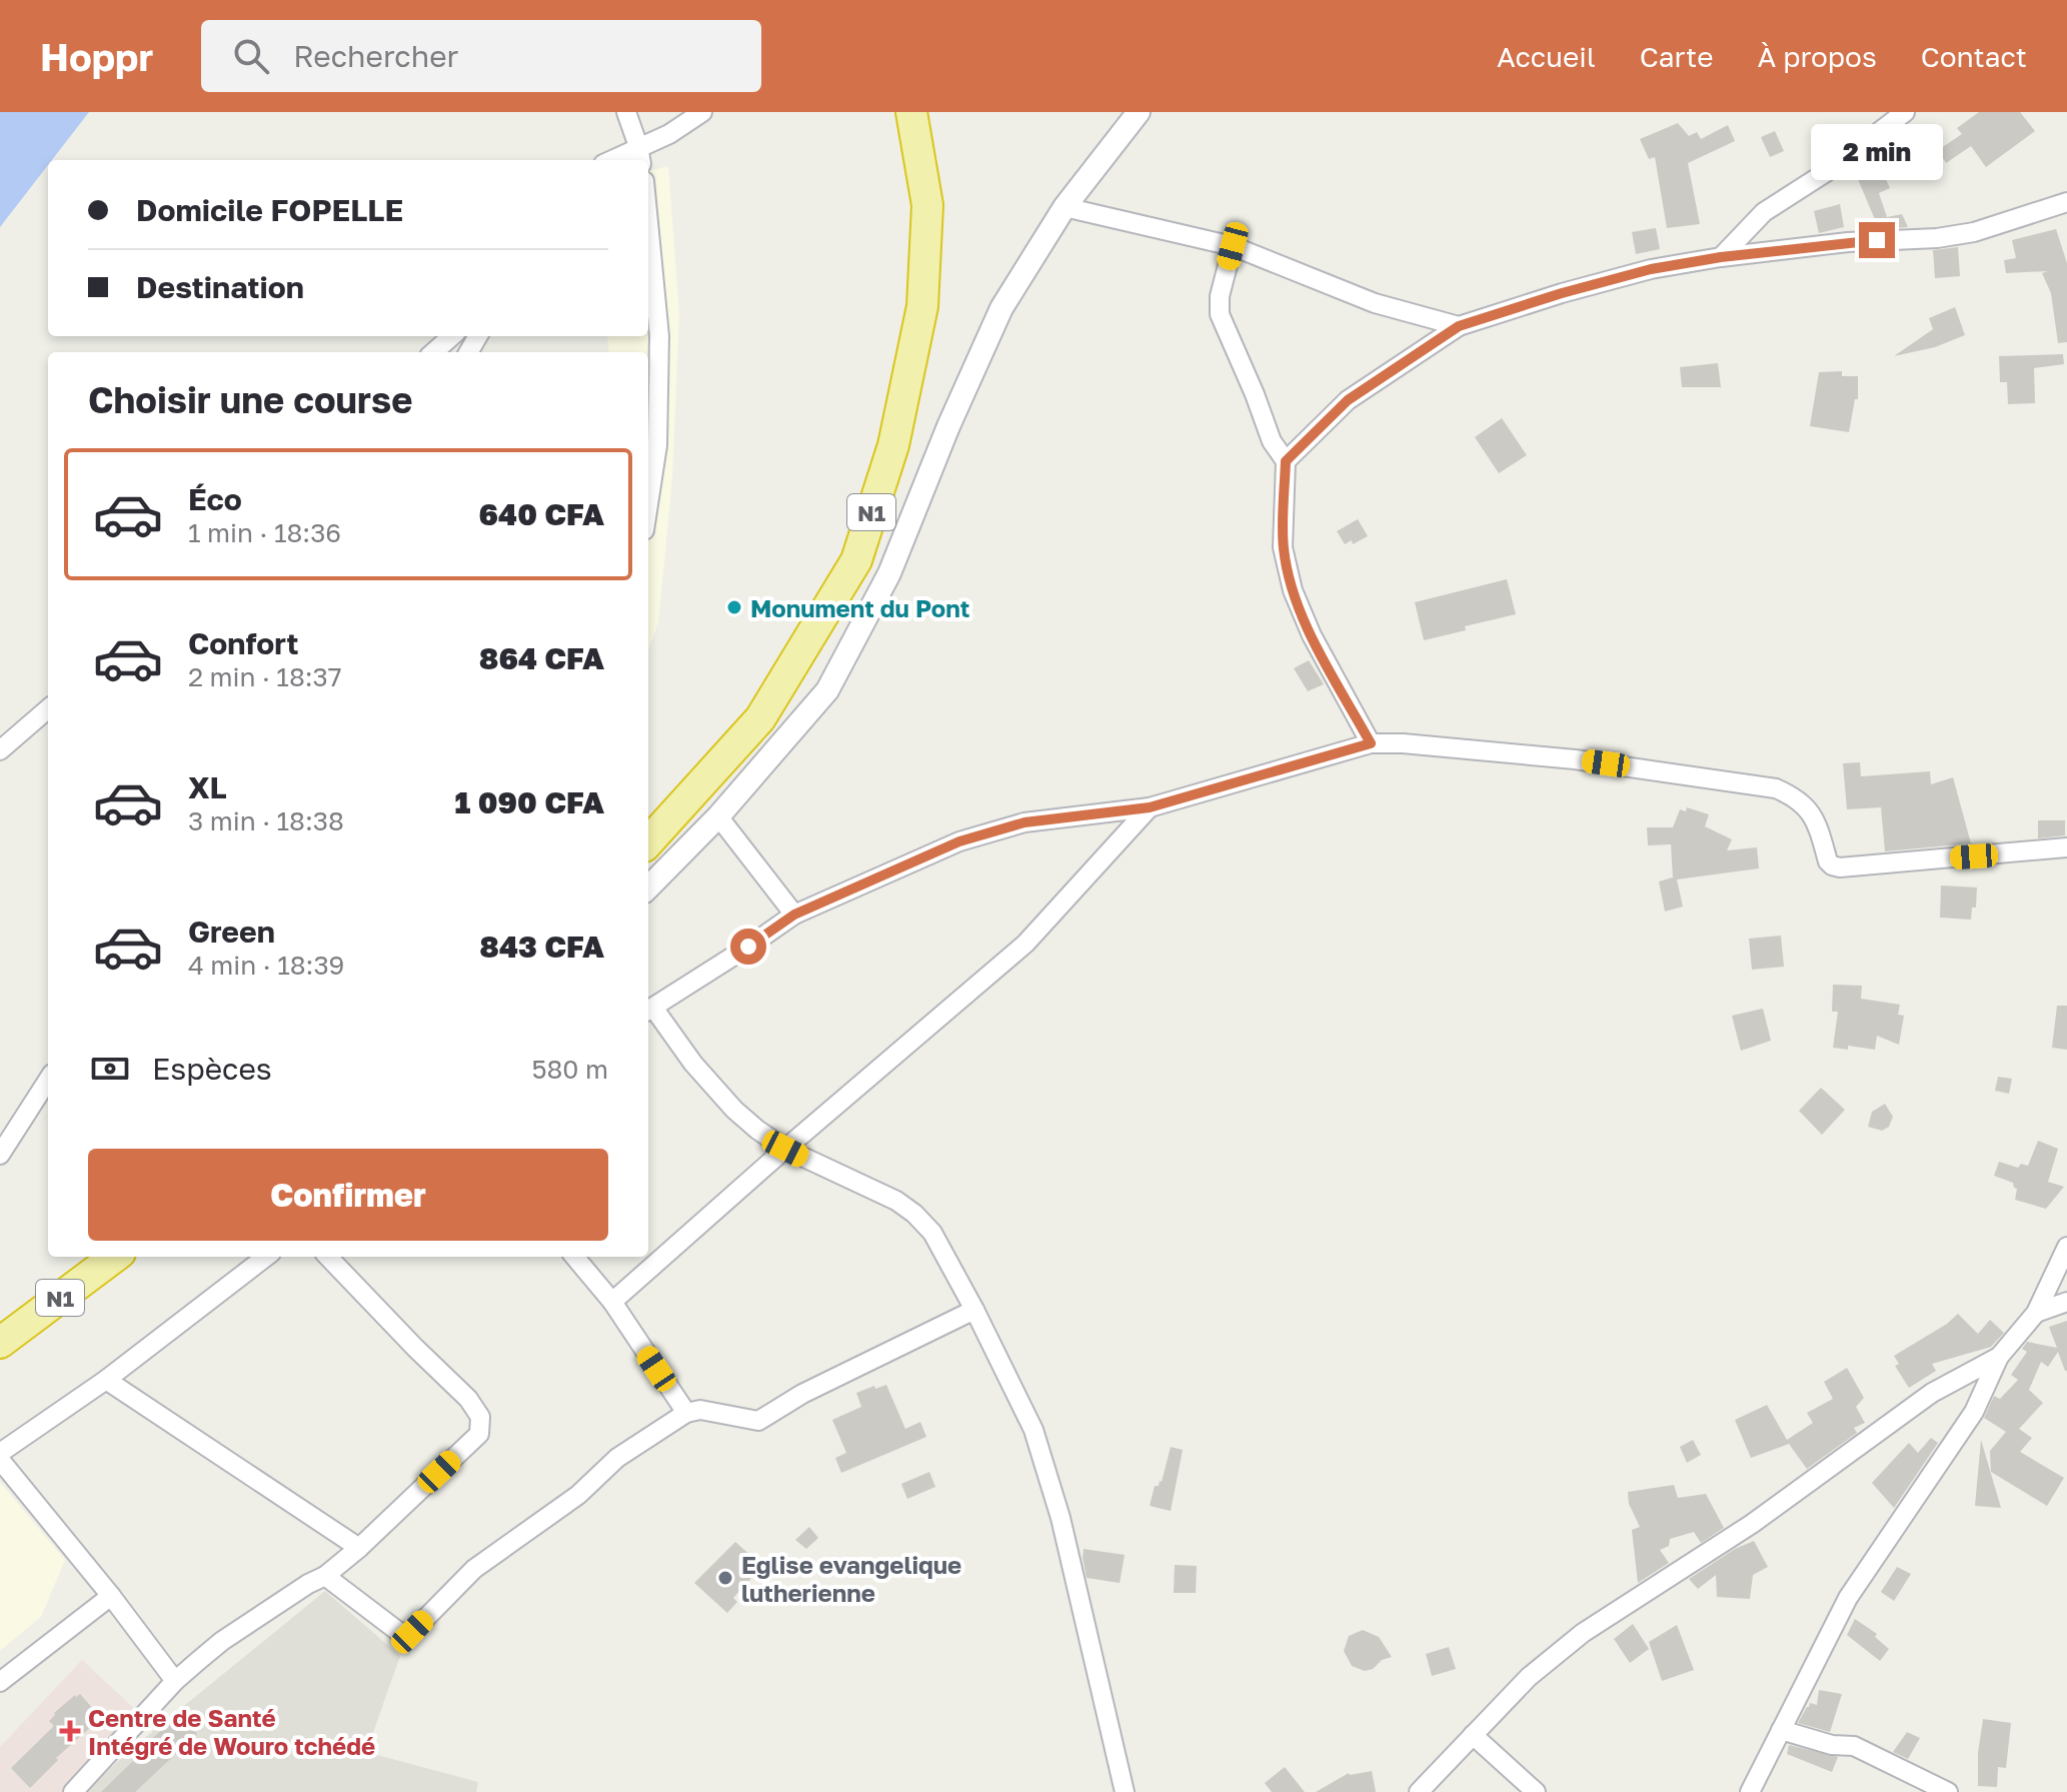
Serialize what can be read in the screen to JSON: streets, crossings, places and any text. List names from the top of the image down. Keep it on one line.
{"streets":{"highway":["N1"]},"places":{"other":["Monument du Pont","Eglise evangelique lutherienne"],"health":["Centre de Santé Intégré de Wouro tchédé"]},"page":{"header":"Hoppr","search":"Rechercher","nav":["Accueil","Carte","À propos","Contact"],"bubble":"2 min","banner":["Domicile FOPELLE","Destination"],"heading":"Choisir une course","list":[{"name":"Éco","note":"1 min · 18:36","value":"640 CFA"},{"name":"Confort","note":"2 min · 18:37","value":"864 CFA"},{"name":"XL","note":"3 min · 18:38","value":"1 090 CFA"},{"name":"Green","note":"4 min · 18:39","value":"843 CFA"}],"pay":["Espèces","580 m"],"buttons":"Confirmer"}}
